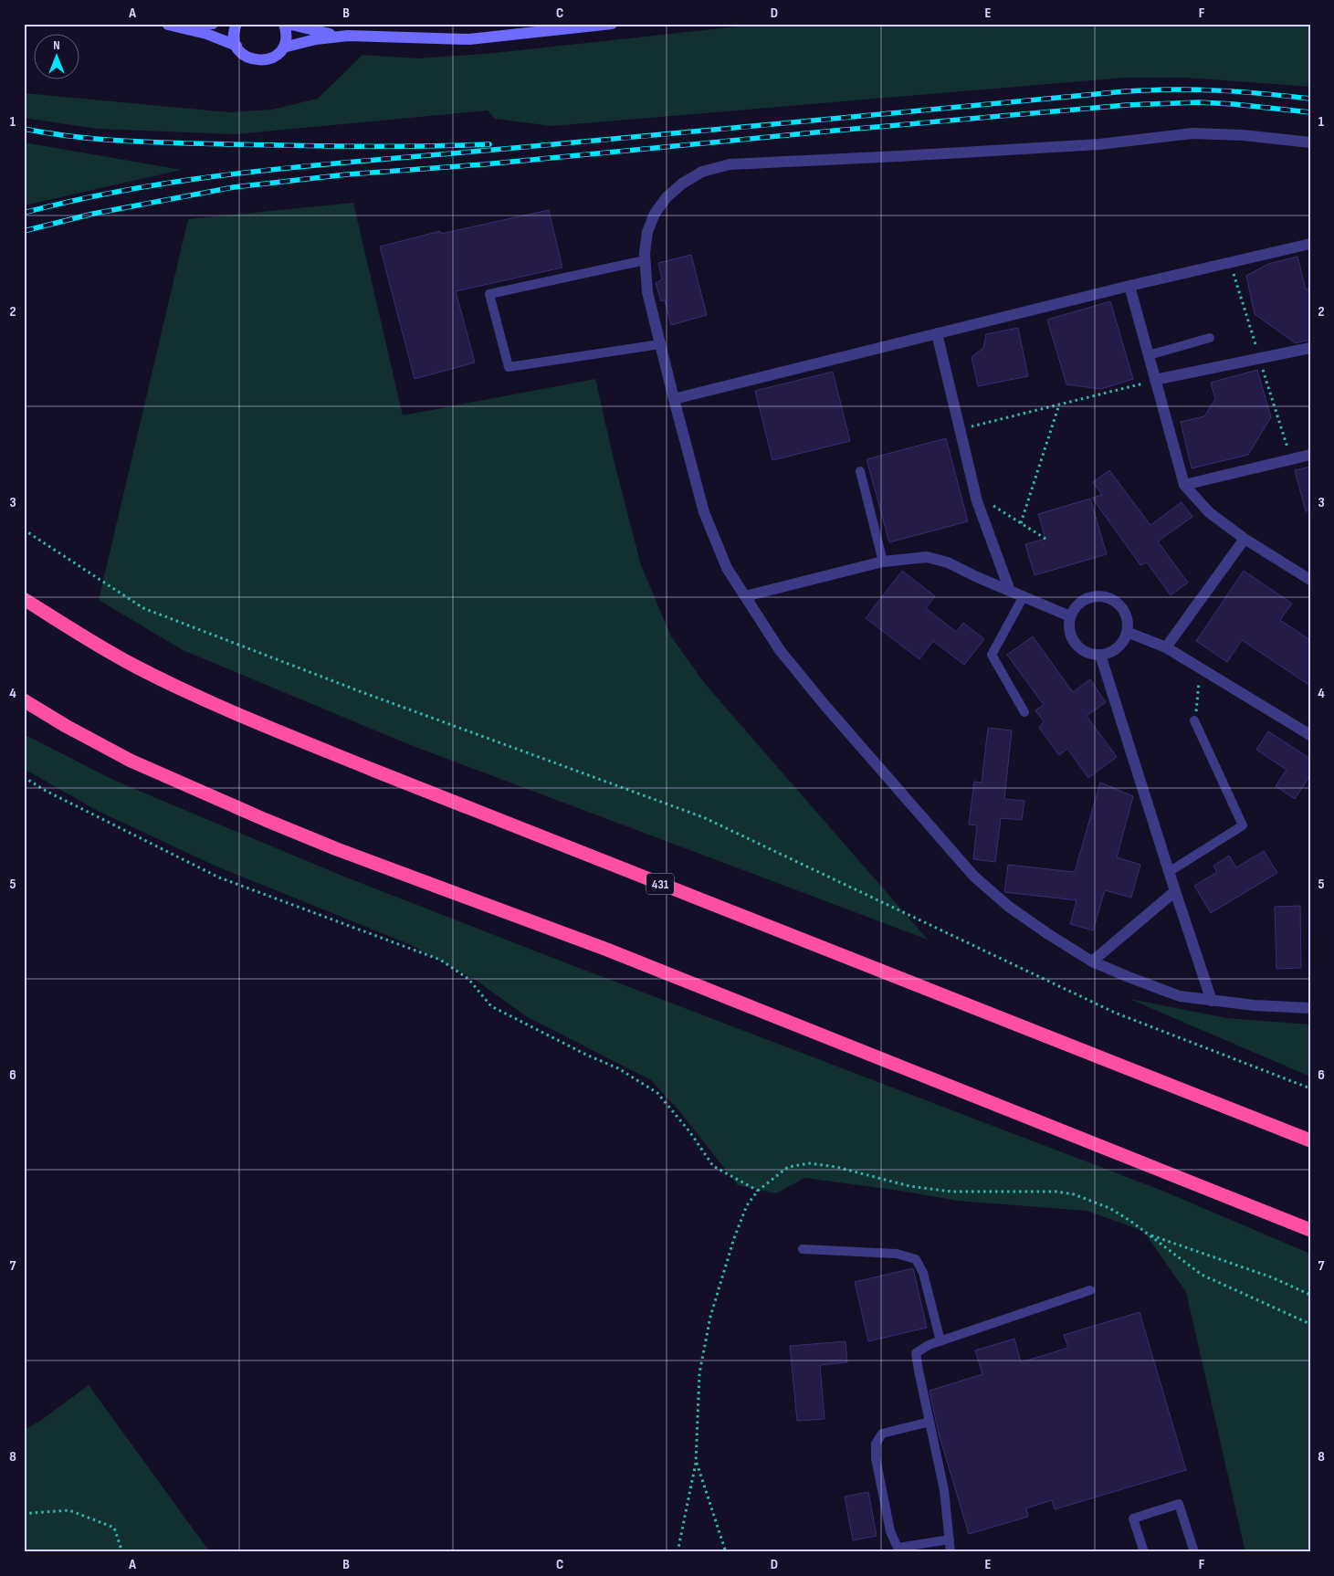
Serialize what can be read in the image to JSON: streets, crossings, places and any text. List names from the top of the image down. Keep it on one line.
{"streets":{"highway":["431"]},"north":"top","grid":{"columns":["A","B","C","D","E","F"],"rows":["1","2","3","4","5","6","7","8"]}}
